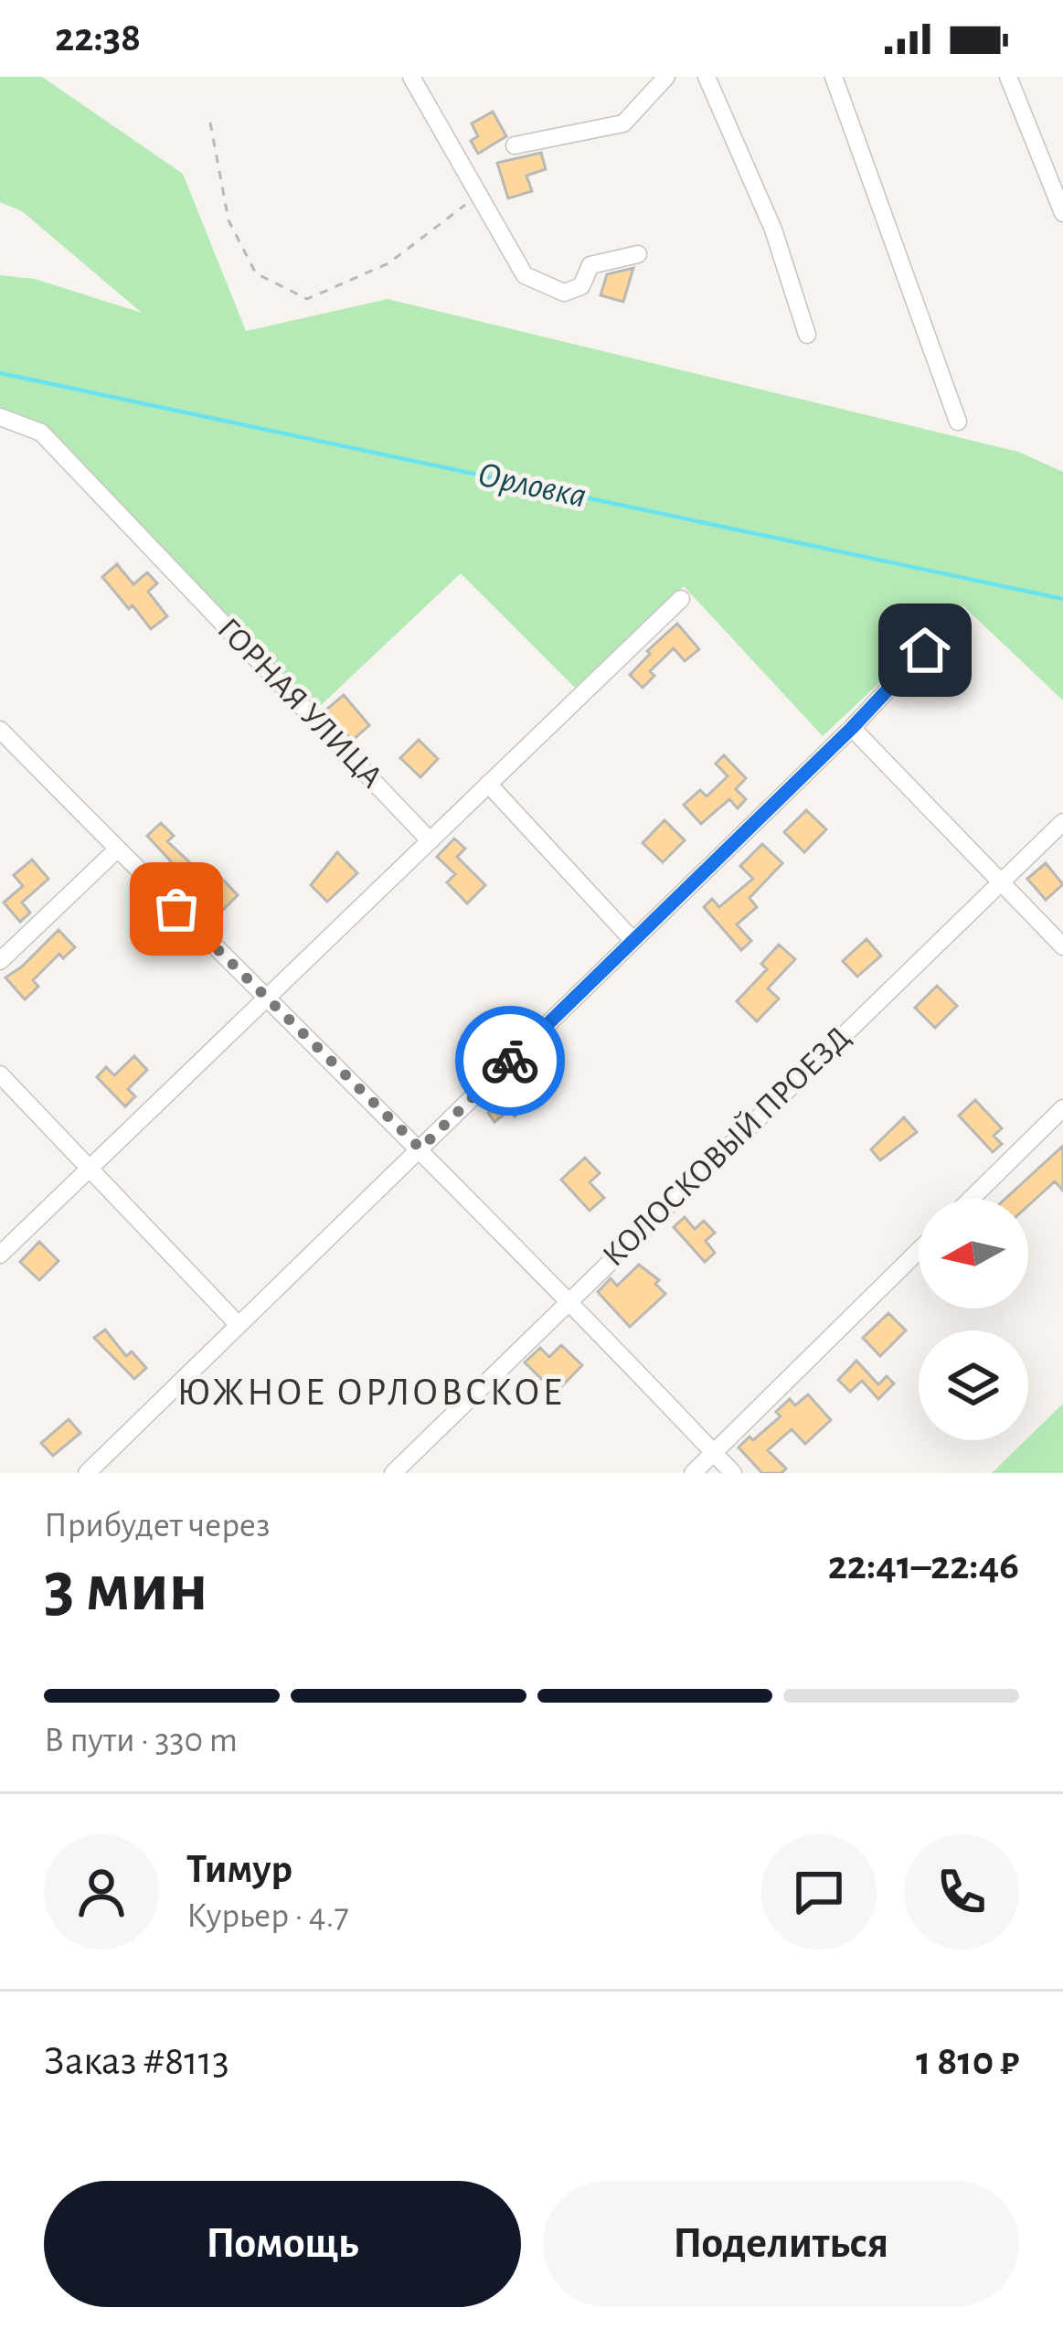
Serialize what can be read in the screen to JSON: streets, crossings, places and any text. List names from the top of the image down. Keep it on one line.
{"streets":{"street":["ГОРНАЯ УЛИЦА","КОЛОСКОВЫЙ ПРОЕЗД"]},"districts":["ЮЖНОЕ ОРЛОВСКОЕ"],"water":["Орловка"],"north":"left","page":{"status":"22:38","heading":["3 мин","Прибудет через","22:41–22:46"],"panel":["Тимур","Курьер · 4.7","Заказ #8113","1 810 ₽"],"bar":"В пути · 330 m","buttons":["Помощь","Поделиться"]}}
